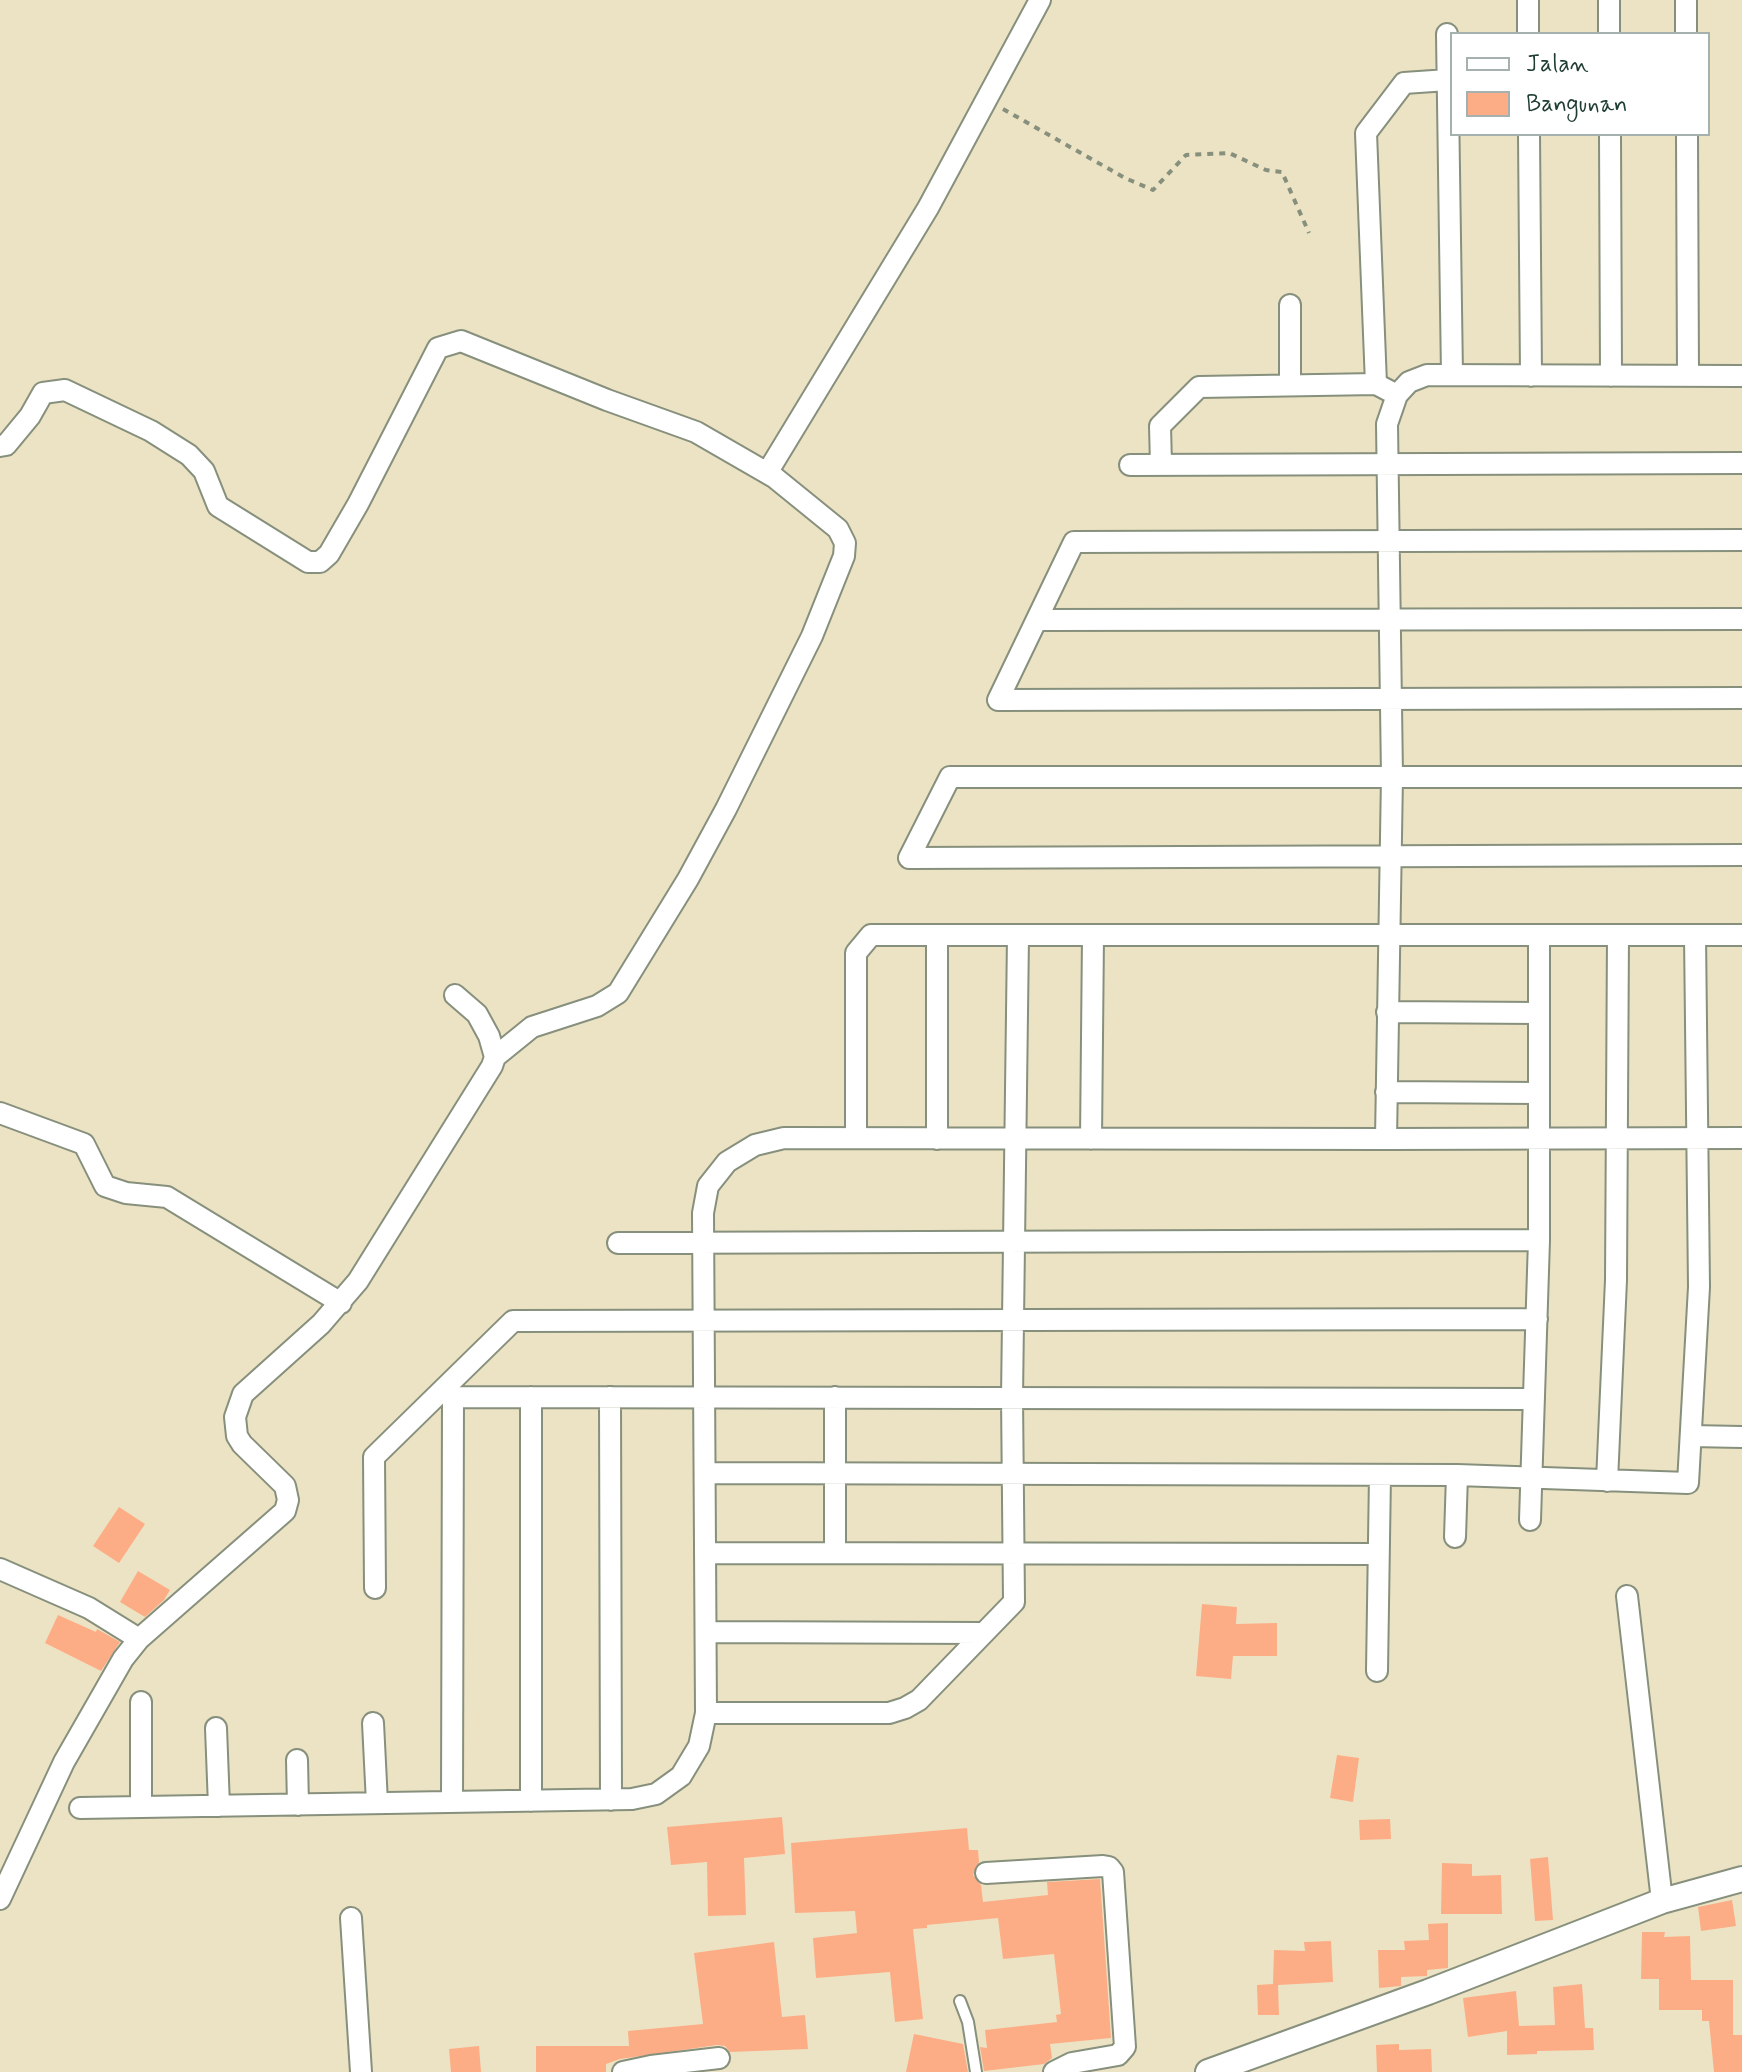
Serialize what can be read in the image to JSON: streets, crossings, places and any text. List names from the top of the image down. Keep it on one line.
{"legend":["Jalan","Bangunan"]}
